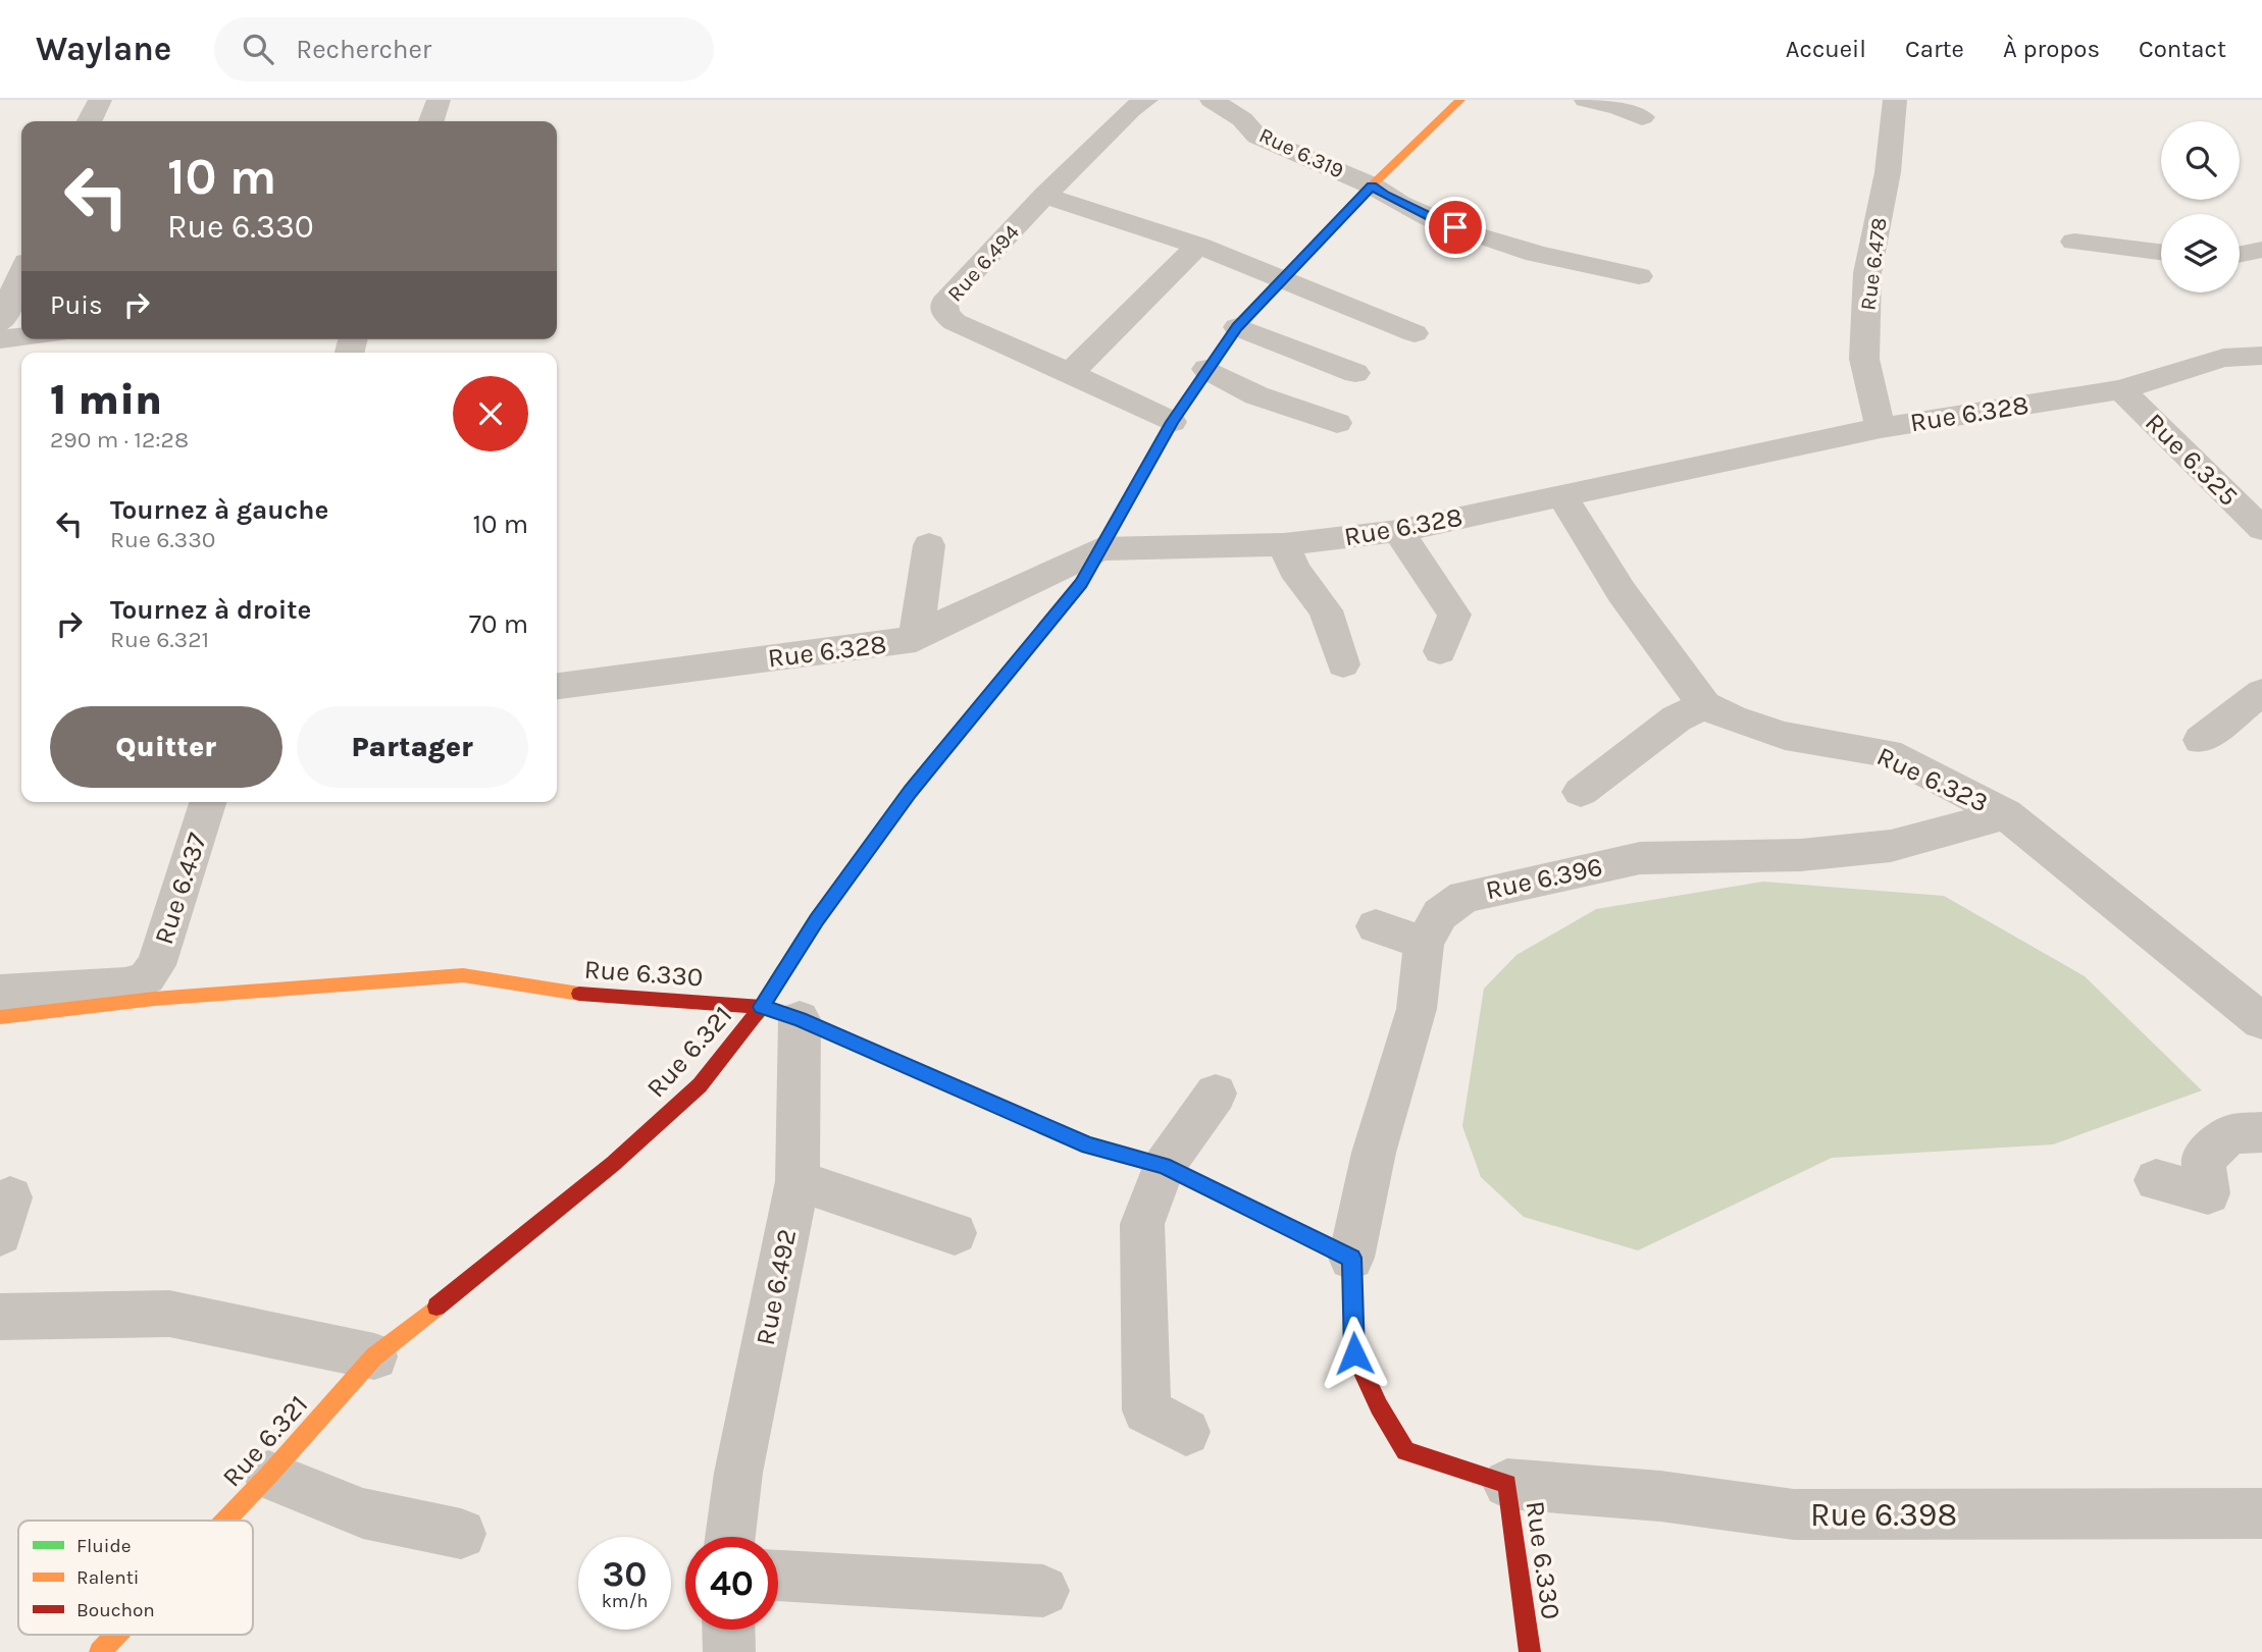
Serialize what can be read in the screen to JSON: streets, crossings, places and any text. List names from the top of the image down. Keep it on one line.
{"streets":{"street":["Rue 6.319","Rue 6.494","Rue 6.478","Rue 6.328","Rue 6.325","Rue 6.323","Rue 6.396","Rue 6.437","Rue 6.330","Rue 6.321","Rue 6.492","Rue 6.398"]},"crossings":[["Rue 6.319","Rue 6.321"],["Rue 6.494","Rue 6.321"],["Rue 6.478","Rue 6.328"],["Rue 6.328","Rue 6.325"],["Rue 6.328","Rue 6.323"],["Rue 6.328","Rue 6.321"],["Rue 6.323","Rue 6.396"],["Rue 6.396","Rue 6.330"],["Rue 6.330","Rue 6.321"],["Rue 6.330","Rue 6.492"],["Rue 6.330","Rue 6.398"],["Rue 6.321","Rue 6.492"]],"legend":["Fluide","Ralenti","Bouchon"],"page":{"header":"Waylane","search":"Rechercher","nav":["Accueil","Carte","À propos","Contact"],"turn":["10 m","Rue 6.330"],"then":"Puis","heading":["1 min","290 m · 12:28"],"list":[{"name":"Tournez à gauche","note":"Rue 6.330","value":"10 m"},{"name":"Tournez à droite","note":"Rue 6.321","value":"70 m"}],"buttons":["Quitter","Partager"],"speed":"30 km/h","limit":"40"}}
